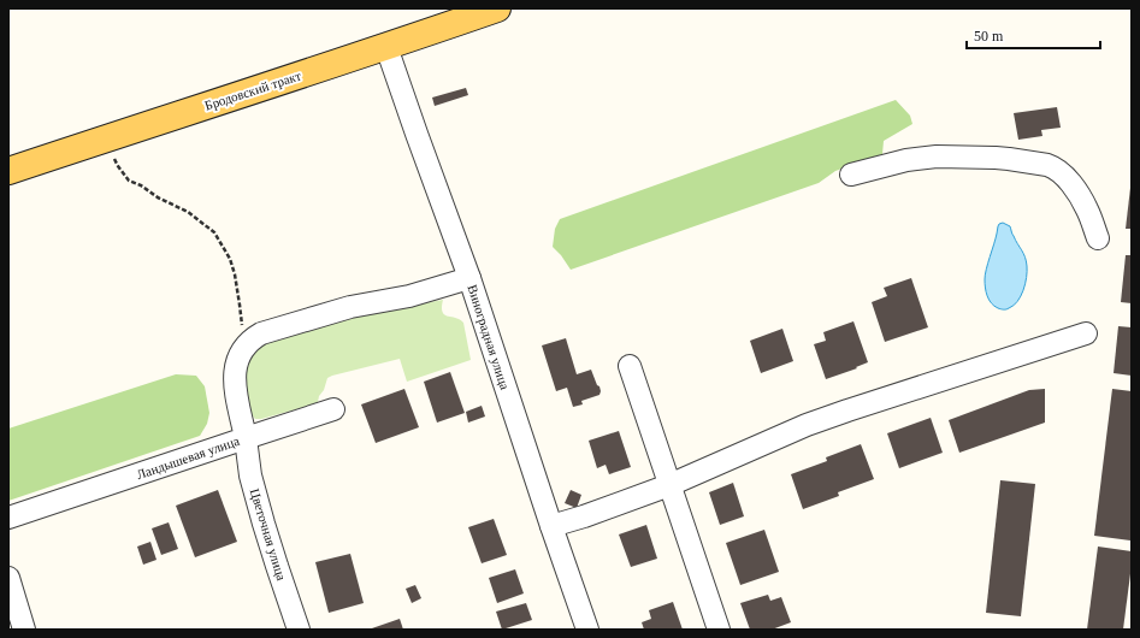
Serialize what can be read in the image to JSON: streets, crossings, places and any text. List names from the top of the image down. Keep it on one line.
{"streets":{"main road":["Бродовский тракт"],"street":["Виноградная улица","Ландышевая улица","Цветочная улица"]},"crossings":[["Бродовский тракт","Виноградная улица"],["Ландышевая улица","Цветочная улица"]],"scale_bar":"50 m"}
